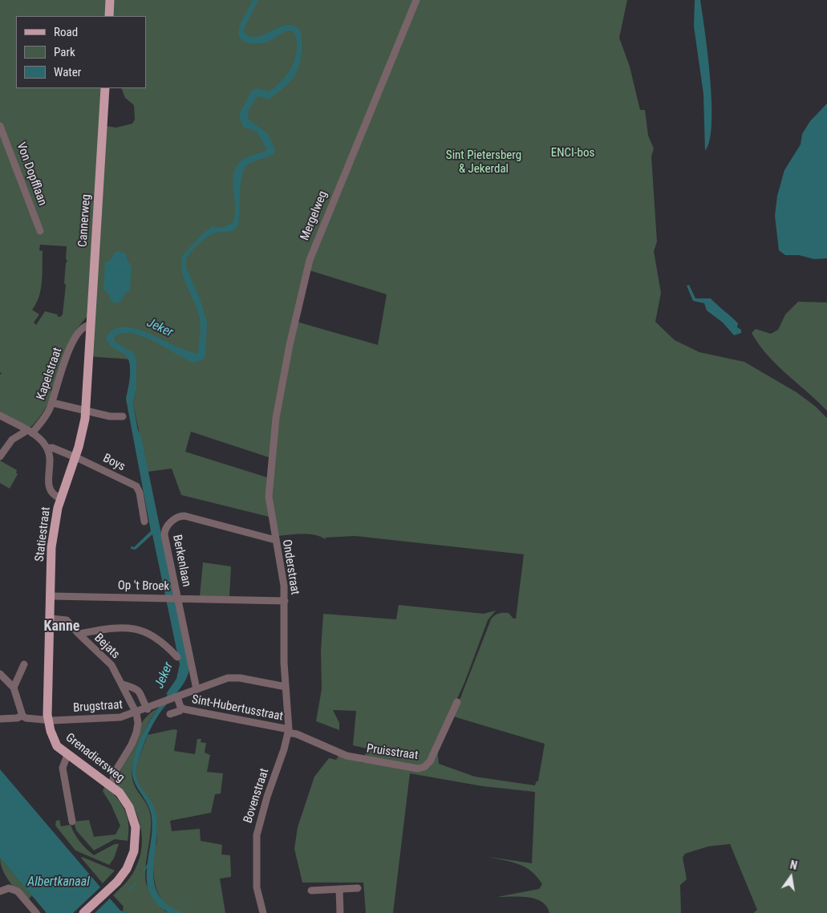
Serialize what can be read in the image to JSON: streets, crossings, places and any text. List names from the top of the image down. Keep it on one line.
{"streets":{"main road":["Cannerweg","Statiestraat","Grenadiersweg"],"street":["Von Dopfflaan","Mergelweg","Kapelstraat","Boys","Berkenlaan","Onderstraat","Op 't Broek","Bejats","Brugstraat","Sint-Hubertusstraat","Pruisstraat","Bovenstraat"]},"crossings":[["Mergelweg","Onderstraat"],["Cannerweg","Kapelstraat"],["Cannerweg","Statiestraat"],["Boys","Statiestraat"],["Statiestraat","Op 't Broek"],["Statiestraat","Bejats"],["Statiestraat","Brugstraat"],["Statiestraat","Grenadiersweg"],["Berkenlaan","Onderstraat"],["Berkenlaan","Op 't Broek"],["Berkenlaan","Brugstraat"],["Onderstraat","Op 't Broek"],["Onderstraat","Brugstraat"],["Onderstraat","Bovenstraat"],["Bejats","Brugstraat"],["Brugstraat","Sint-Hubertusstraat"],["Brugstraat","Grenadiersweg"],["Brugstraat","Bovenstraat"],["Sint-Hubertusstraat","Pruisstraat"],["Sint-Hubertusstraat","Bovenstraat"],["Pruisstraat","Bovenstraat"]],"districts":["Kanne"],"water":["Jeker","Albertkanaal"],"parks":["ENCI-bos","Sint Pietersberg & Jekerdal"],"legend":["Road","Park","Water"],"north":"top"}
